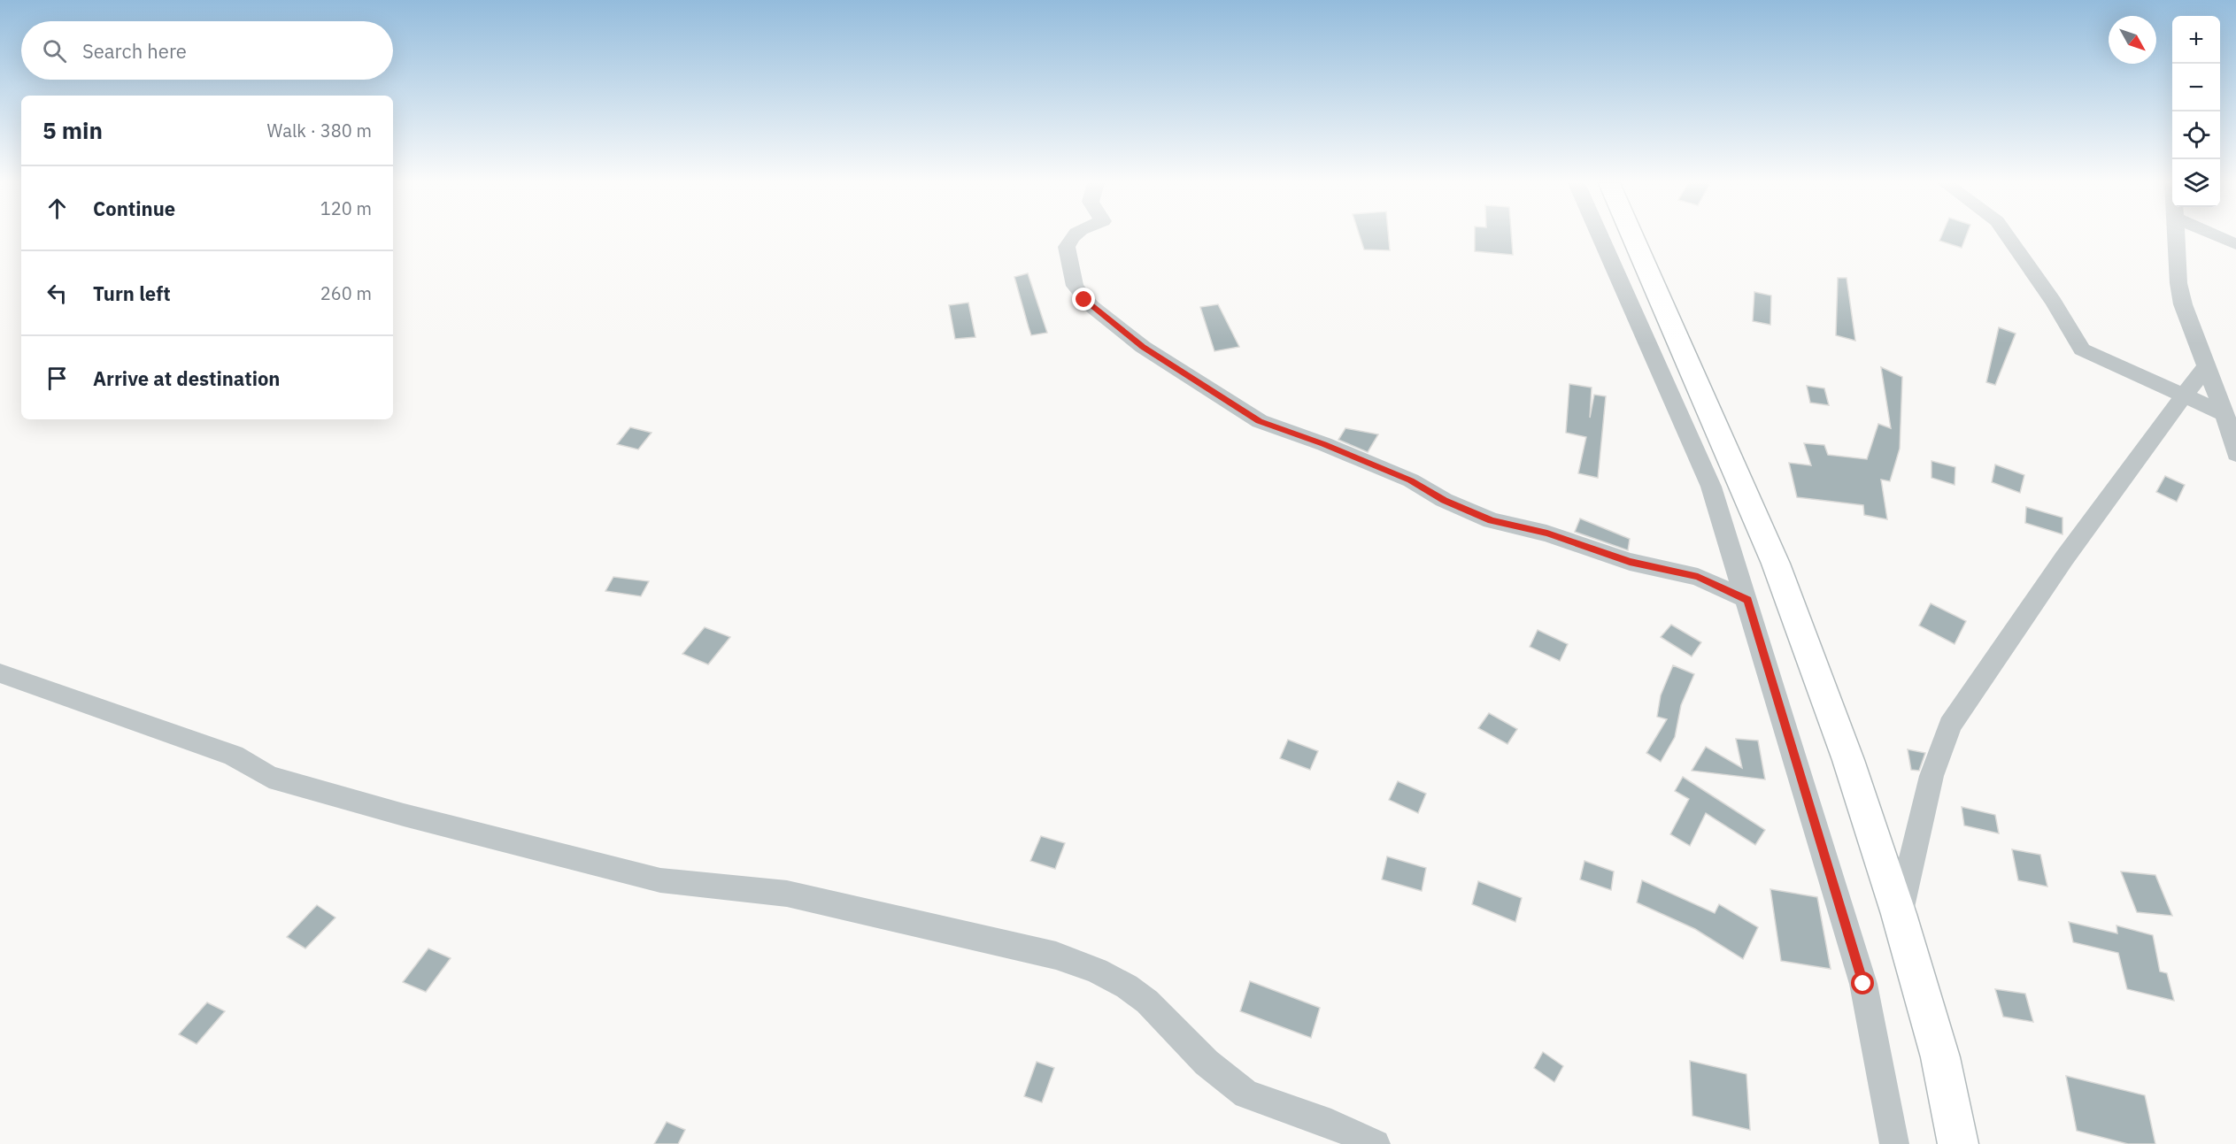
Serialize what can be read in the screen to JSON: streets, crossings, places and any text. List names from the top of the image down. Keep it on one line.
{"north":"bottom right","page":{"map_buttons":["+","−"],"search":"Search here","heading":["5 min","Walk · 380 m"],"list":[["Continue","120 m"],["Turn left","260 m"],"Arrive at destination"]}}
